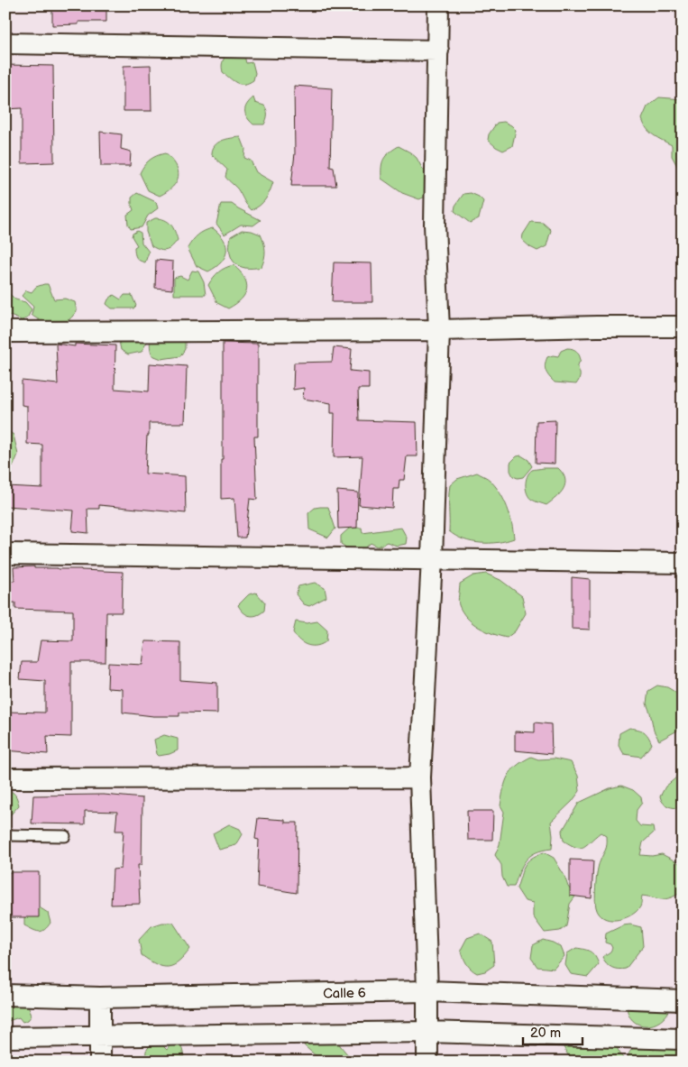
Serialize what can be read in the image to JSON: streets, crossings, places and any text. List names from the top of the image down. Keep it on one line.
{"streets":{"street":["Calle 6"]},"scale_bar":"20 m"}
